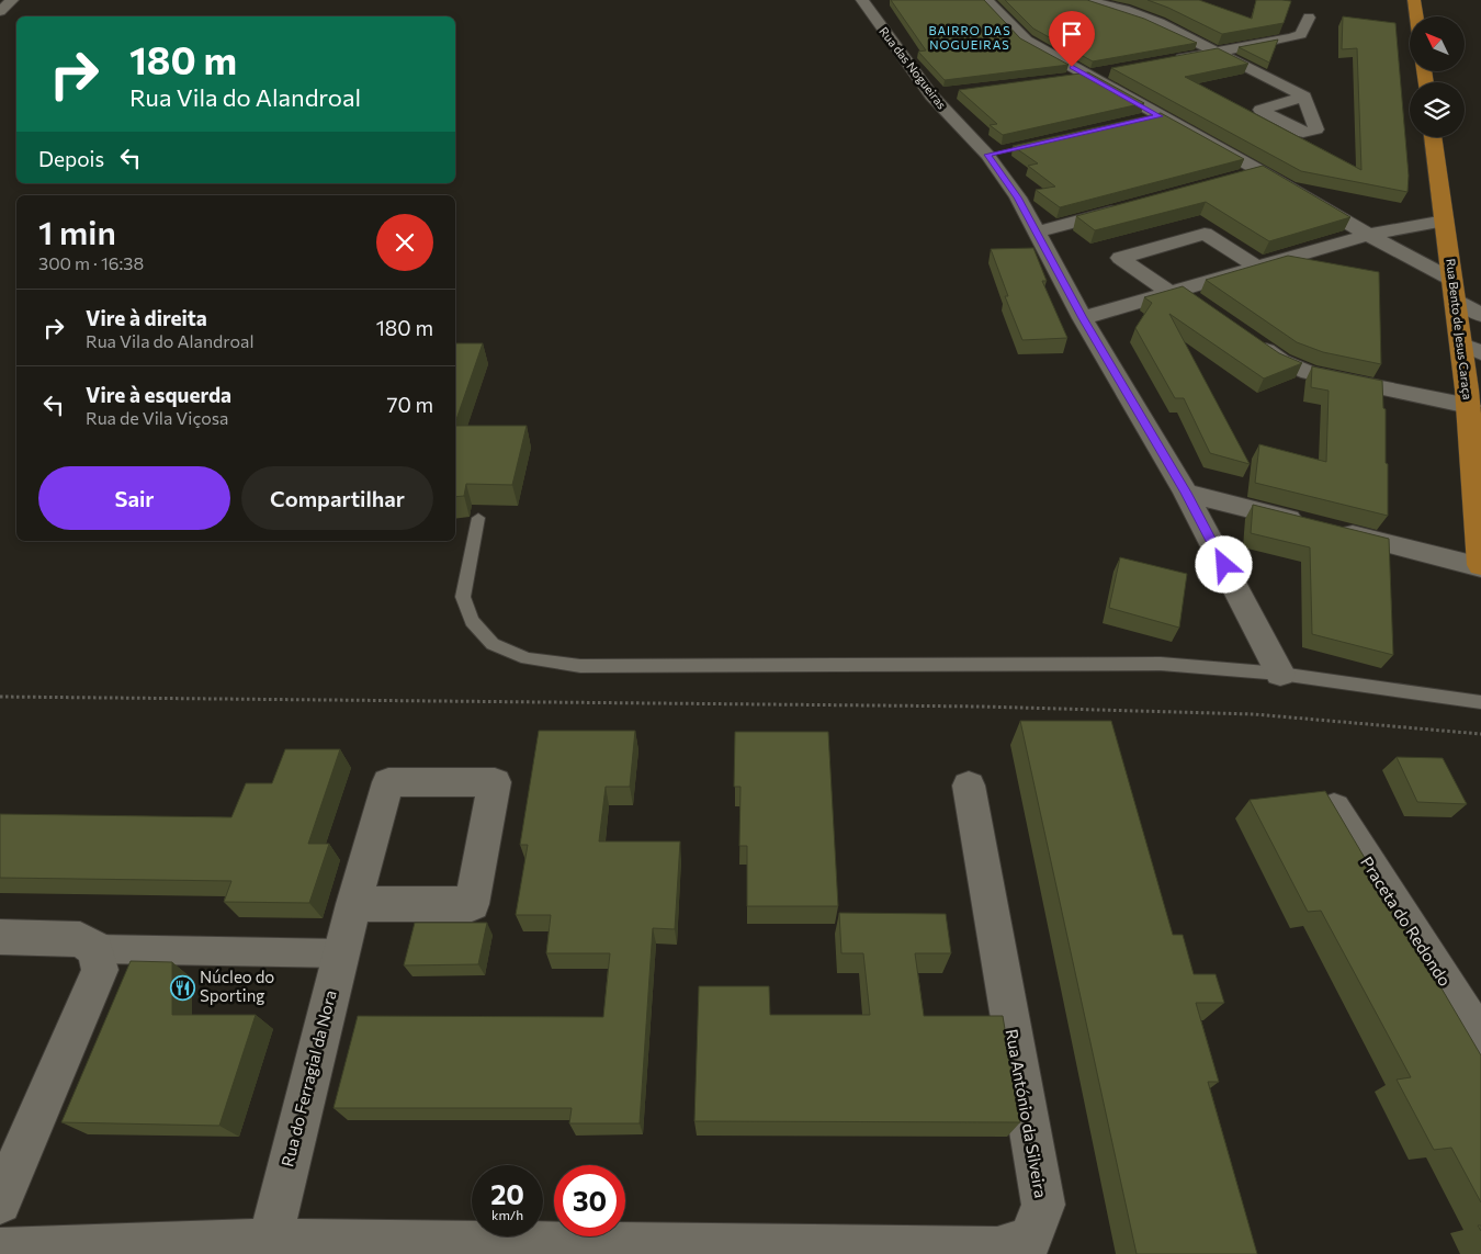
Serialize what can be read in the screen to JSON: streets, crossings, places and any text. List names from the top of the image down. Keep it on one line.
{"streets":{"main road":["Rua Bento de Jesus Caraça"],"street":["Rua das Nogueiras","Praceta do Redondo","Rua do Ferragial da Nora","Rua António da Silveira"]},"crossings":[["Rua do Ferragial da Nora","Rua António da Silveira"]],"districts":["BAIRRO DAS NOGUEIRAS"],"places":{"restaurant":["Núcleo do Sporting"]},"north":"top left","page":{"turn":["180 m","Rua Vila do Alandroal"],"then":"Depois","heading":["1 min","300 m · 16:38"],"list":[{"name":"Vire à direita","note":"Rua Vila do Alandroal","value":"180 m"},{"name":"Vire à esquerda","note":"Rua de Vila Viçosa","value":"70 m"}],"buttons":["Sair","Compartilhar"],"speed":"20 km/h","limit":"30"}}
